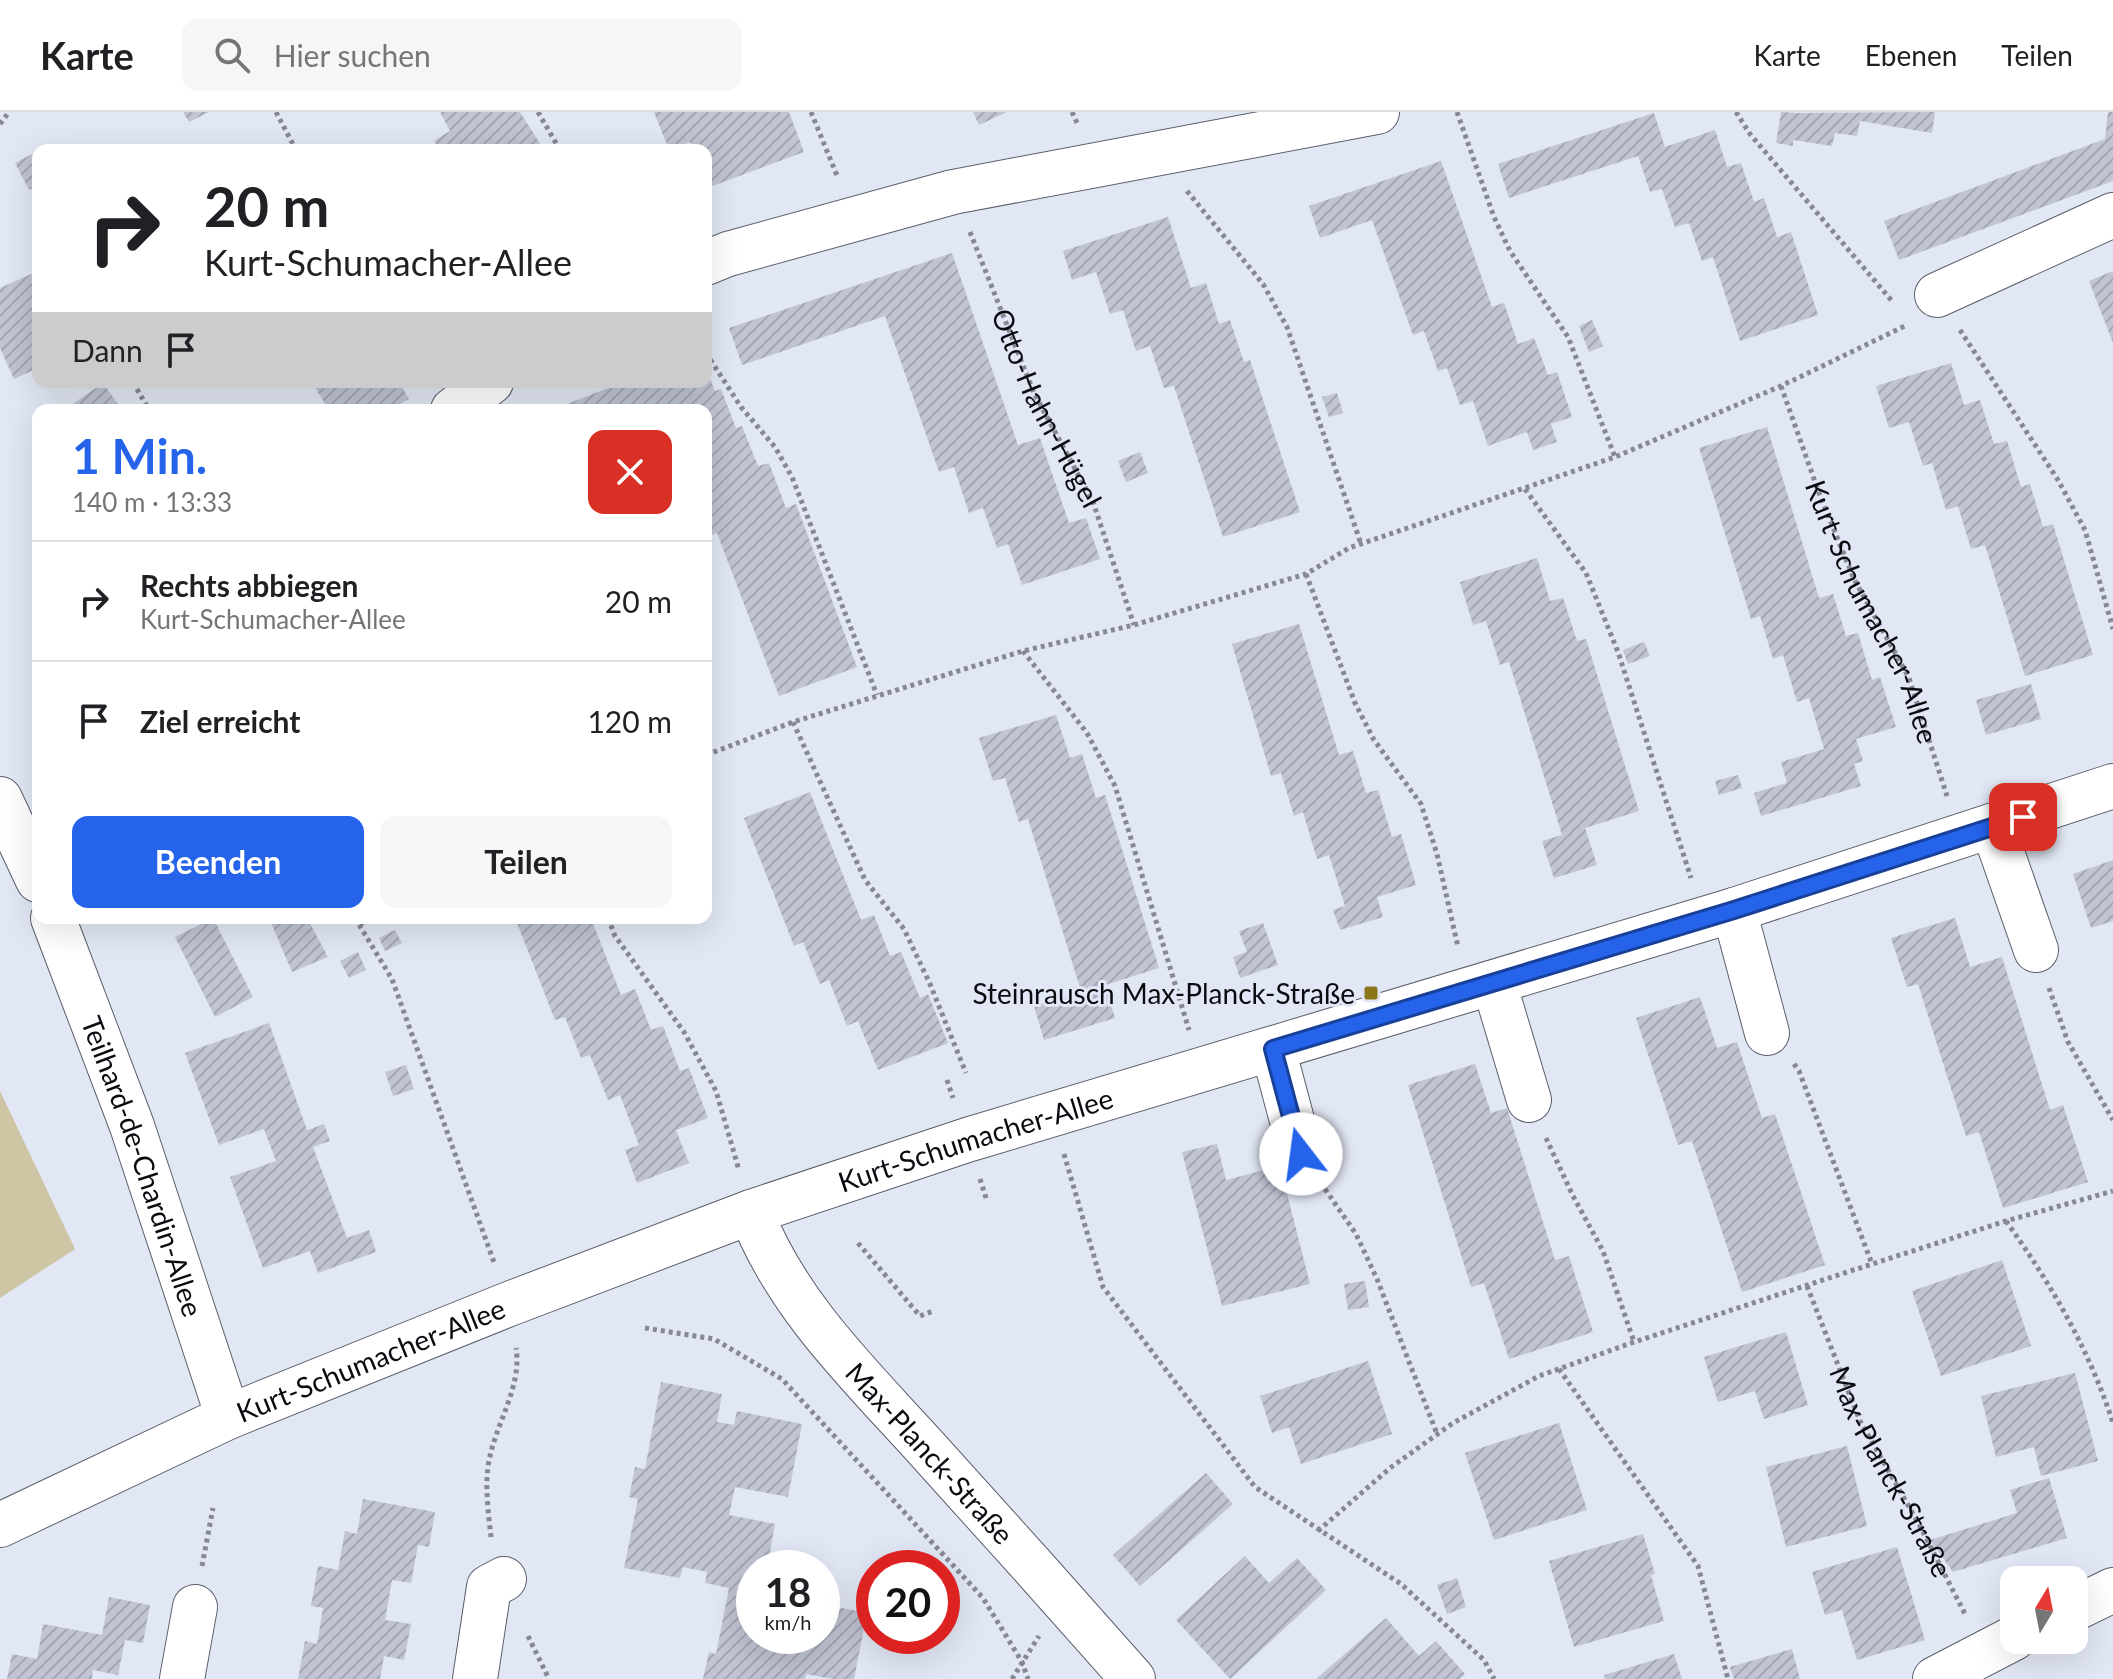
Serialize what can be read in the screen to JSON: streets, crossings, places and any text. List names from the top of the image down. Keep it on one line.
{"streets":{"street":["Kurt-Schumacher-Allee","Teilhard-de-Chardin-Allee","Max-Planck-Straße"],"path":["Otto-Hahn-Hügel"]},"crossings":[["Kurt-Schumacher-Allee","Teilhard-de-Chardin-Allee"],["Kurt-Schumacher-Allee","Max-Planck-Straße"]],"places":{"transit":["Steinrausch Max-Planck-Straße"]},"north":"top","page":{"header":"Karte","search":"Hier suchen","nav":["Karte","Ebenen","Teilen"],"turn":["20 m","Kurt-Schumacher-Allee"],"then":"Dann","heading":["1 Min.","140 m · 13:33"],"list":[{"name":"Rechts abbiegen","note":"Kurt-Schumacher-Allee","value":"20 m"},{"name":"Ziel erreicht","value":"120 m"}],"buttons":["Beenden","Teilen"],"speed":"18 km/h","limit":"20"}}
